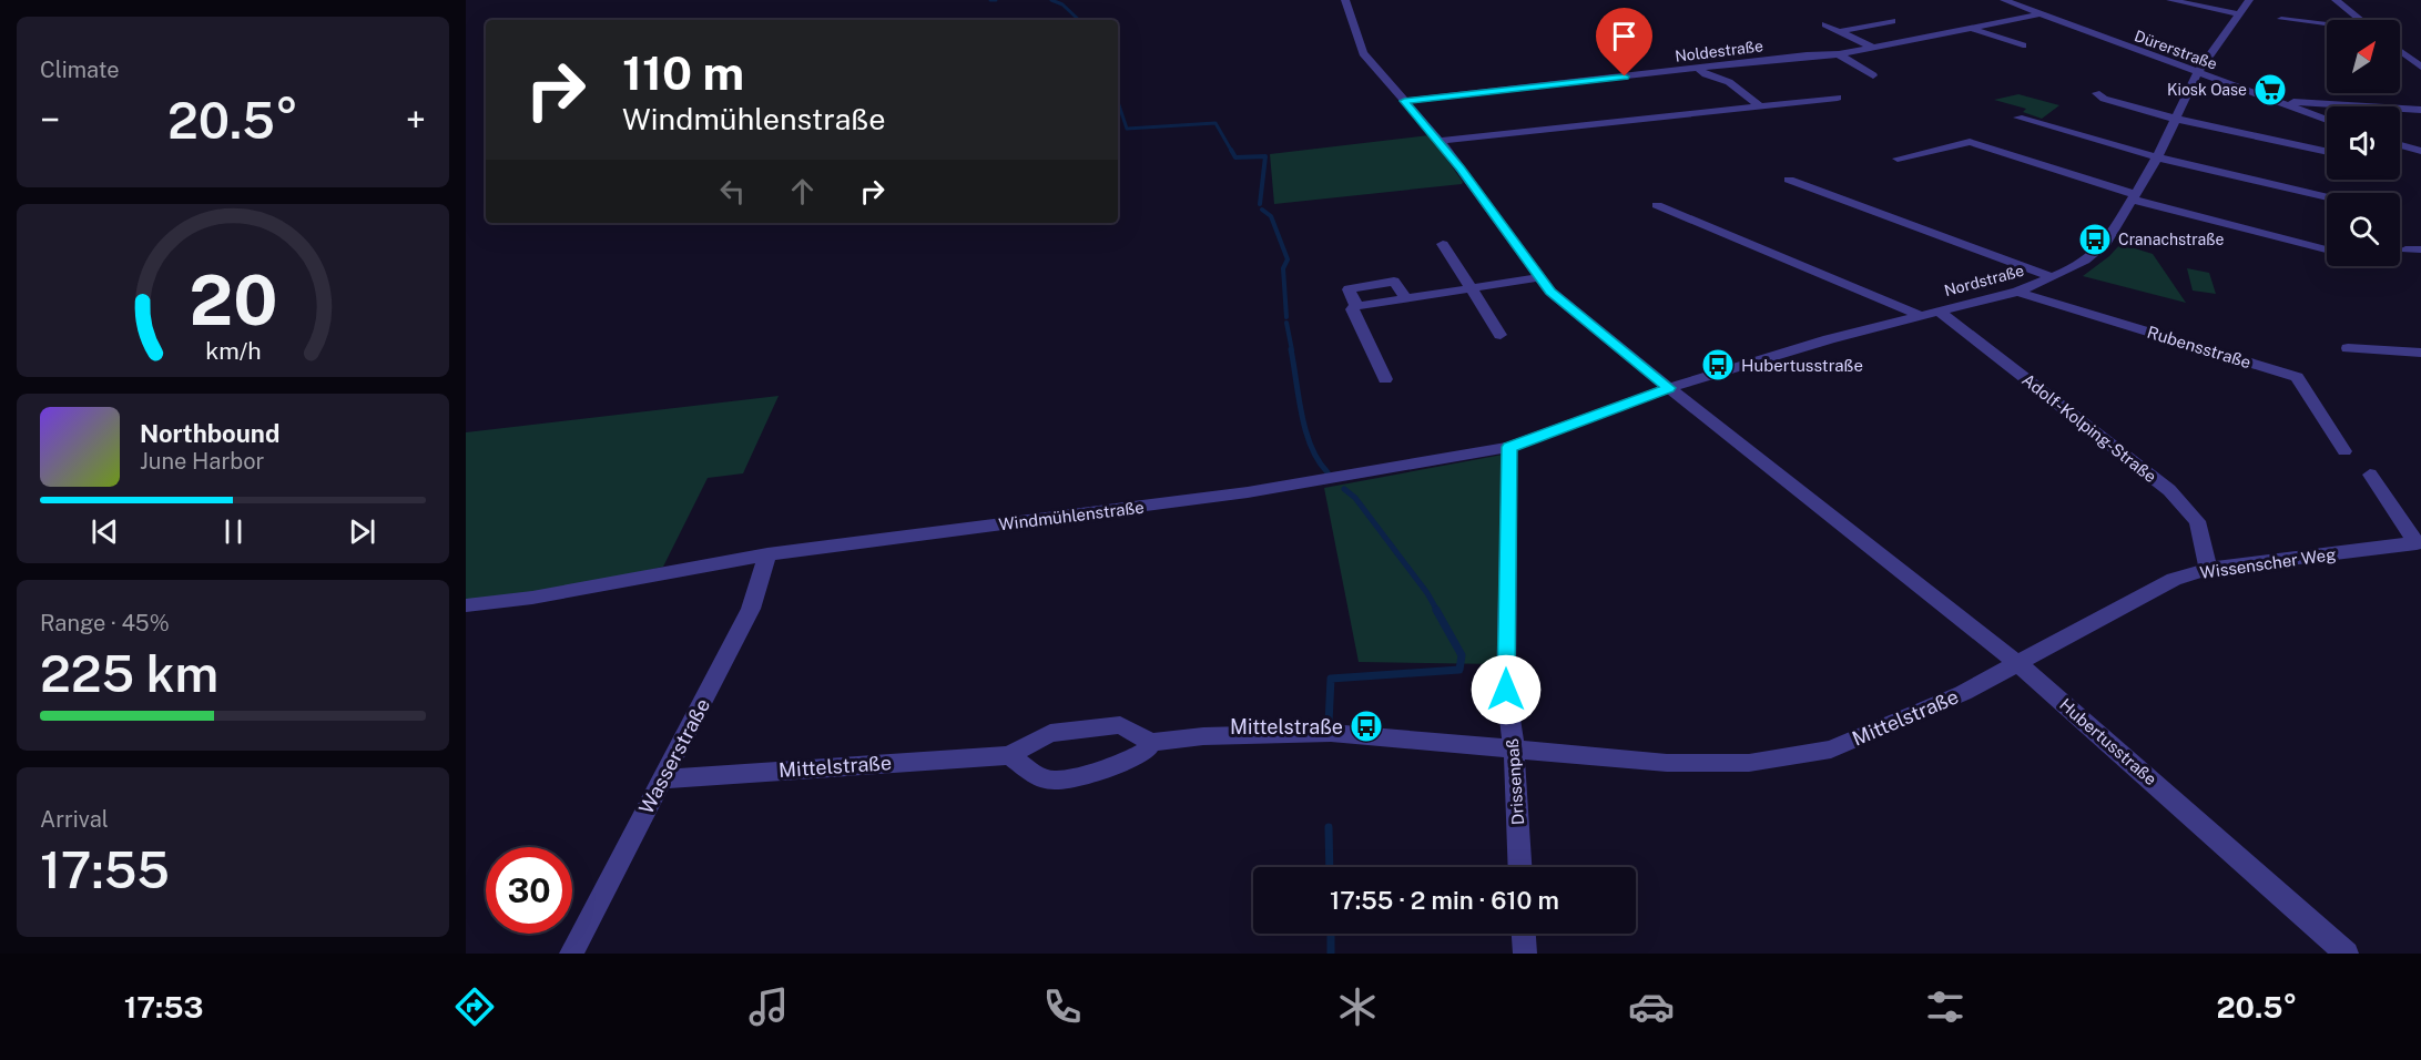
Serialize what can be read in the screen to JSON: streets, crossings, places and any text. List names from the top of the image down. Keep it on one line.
{"streets":{"street":["Dürerstraße","Noldestraße","Nordstraße","Rubensstraße","Adolf-Kolping-Straße","Windmühlenstraße","Wissenscher Weg","Mittelstraße","Hubertusstraße","Wasserstraße","Drissenpaß"]},"crossings":[["Dürerstraße","Noldestraße"],["Dürerstraße","Nordstraße"],["Noldestraße","Hubertusstraße"],["Nordstraße","Rubensstraße"],["Nordstraße","Adolf-Kolping-Straße"],["Nordstraße","Windmühlenstraße"],["Nordstraße","Hubertusstraße"],["Adolf-Kolping-Straße","Wissenscher Weg"],["Windmühlenstraße","Hubertusstraße"],["Windmühlenstraße","Wasserstraße"],["Windmühlenstraße","Drissenpaß"],["Wissenscher Weg","Mittelstraße"],["Wissenscher Weg","Hubertusstraße"],["Mittelstraße","Hubertusstraße"],["Mittelstraße","Wasserstraße"],["Mittelstraße","Drissenpaß"]],"places":{"supermarket":["Kiosk Oase"],"bus stop":["Cranachstraße","Hubertusstraße","Mittelstraße"]},"north":"top right","page":{"tile":["Climate",["Range · 45%","225 km"],["Arrival","17:55"]],"turn":["110 m","Windmühlenstraße"],"heat":["−","20.5°","+"],"song":["Northbound","June Harbor"],"limit":"30","trip":"17:55 · 2 min · 610 m","tabs":["17:53","20.5°"],"gauge":["20","km/h"]}}
